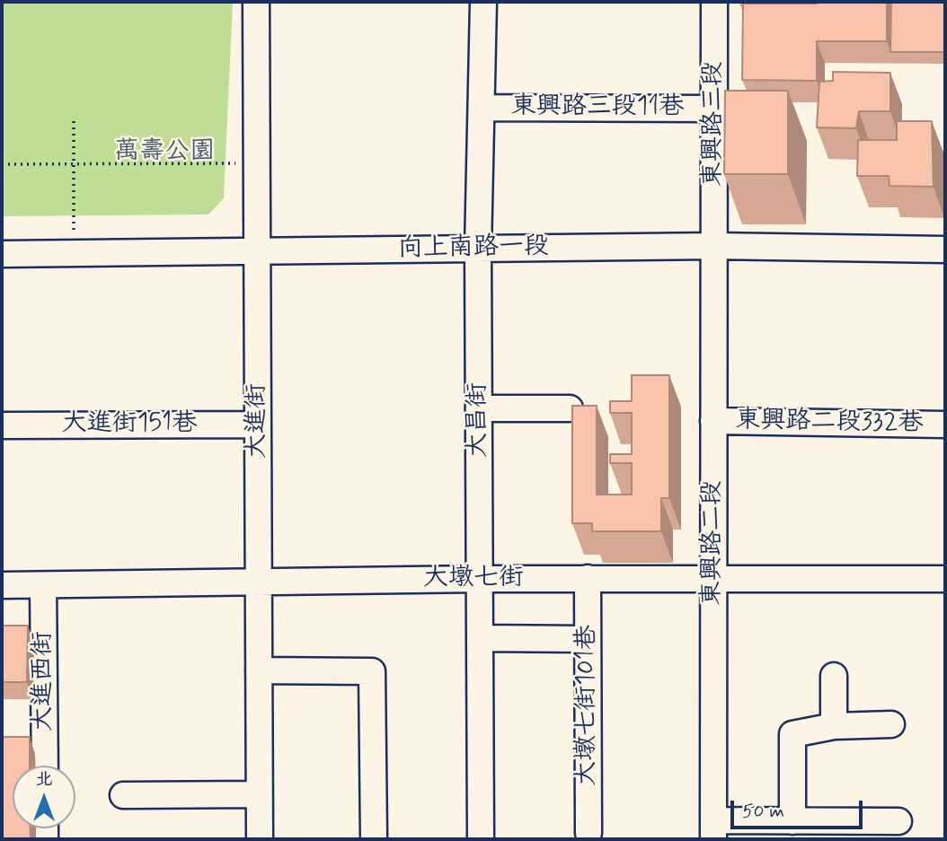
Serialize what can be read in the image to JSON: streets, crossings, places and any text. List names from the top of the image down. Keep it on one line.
{"streets":{"street":["東興路三段11巷","東興路三段","向上南路一段","大昌街","大進街","東興路二段332巷","大進街151巷","東興路二段","大墩七街","大進西街","大墩七街101巷"]},"crossings":[["東興路三段11巷","東興路三段"],["東興路三段11巷","大昌街"],["東興路三段","向上南路一段"],["東興路三段","東興路二段"],["向上南路一段","大昌街"],["向上南路一段","大進街"],["向上南路一段","東興路二段"],["大昌街","大墩七街"],["大進街","大進街151巷"],["大進街","大墩七街"],["東興路二段332巷","東興路二段"],["東興路二段","大墩七街"],["大墩七街","大進西街"],["大墩七街","大墩七街101巷"]],"parks":["萬壽公園"],"scale_bar":"50 m","north":"top"}
